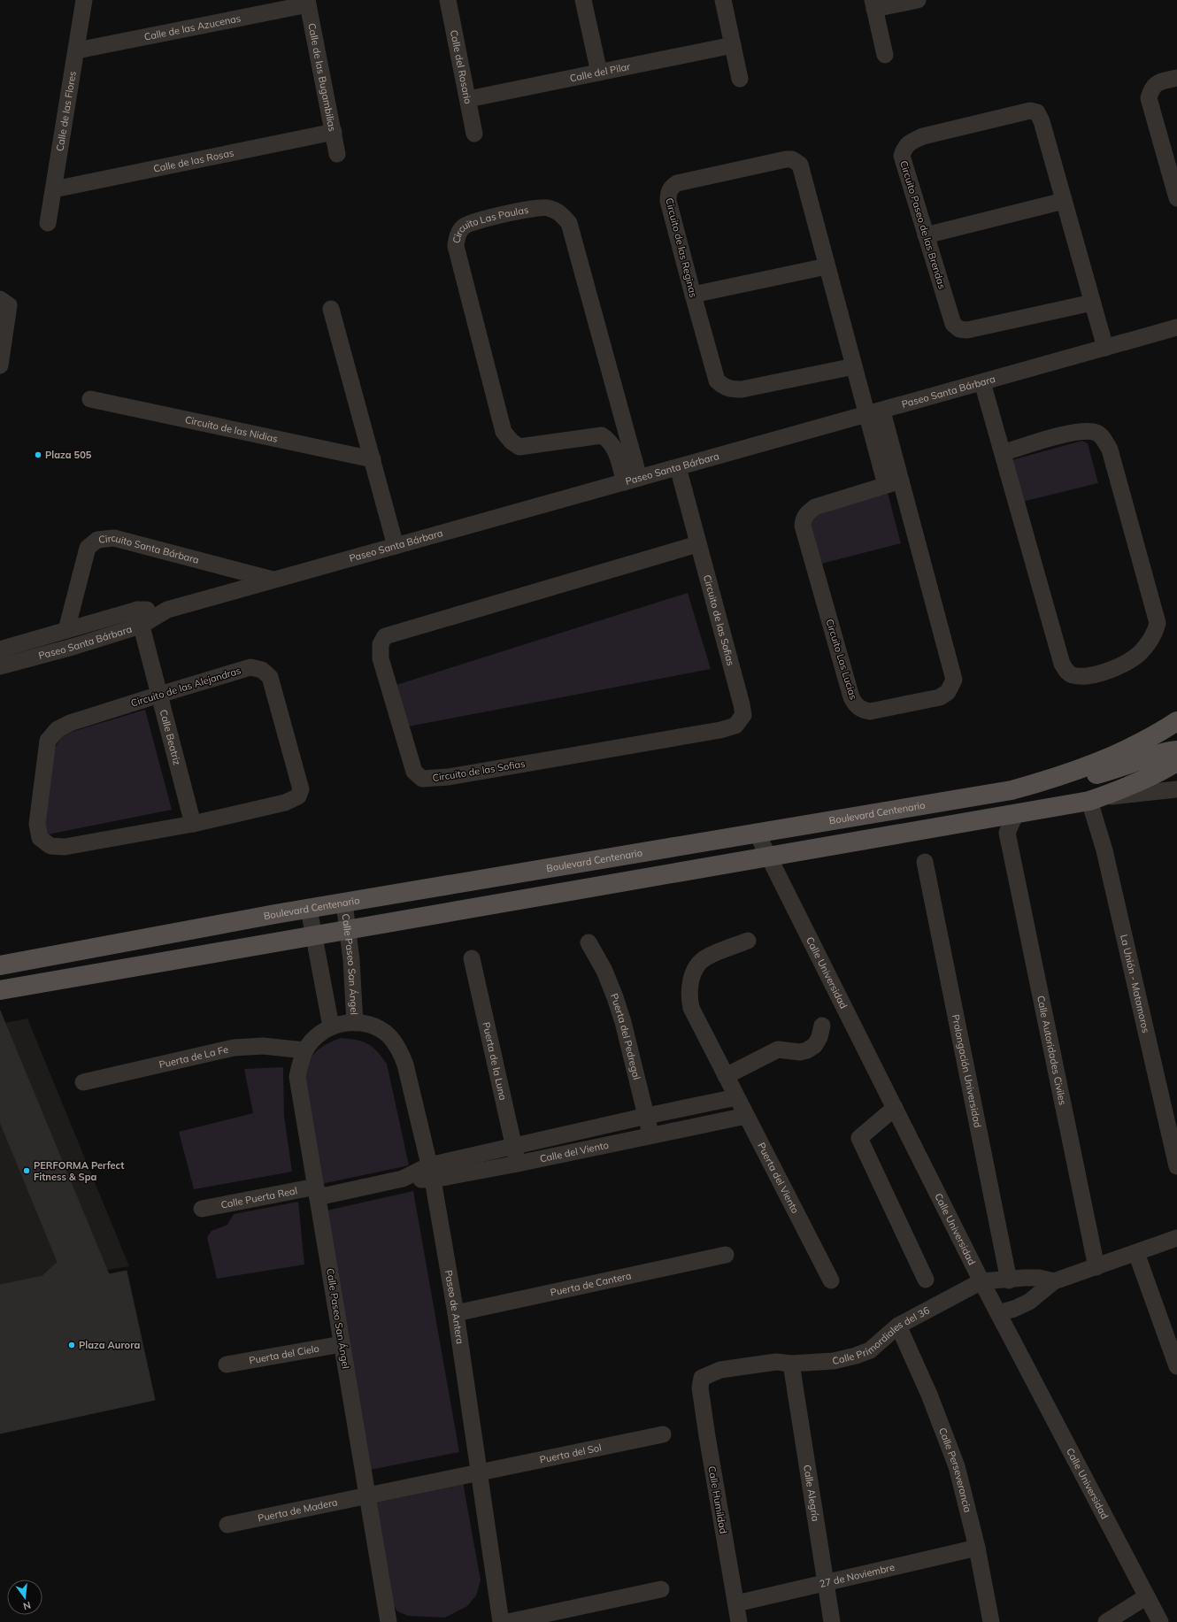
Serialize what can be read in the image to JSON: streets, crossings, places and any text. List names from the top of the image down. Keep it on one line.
{"streets":{"main road":["Boulevard Centenario"],"street":["Calle de las Azucenas","Calle del Rosario","Calle del Pilar","Calle de las Bugambilias","Calle de las Flores","Calle de las Rosas","Circuito Paseo de las Brendas","Circuito Las Paulas","Circuito de las Reginas","Paseo Santa Bárbara","Circuito de las Nidias","Circuito Santa Bárbara","Circuito de las Sofias","Circuito Las Lucias","Circuito de las Alejandras","Calle Beatriz","Calle Paseo San Ángel","Calle Universidad","La Unión - Matamoros","Puerta del Pedregal","Calle Autoridades Civiles","Puerta de La Fe","Puerta de la Luna","Prolongación Universidad","Calle del Viento","Puerta del Viento","Calle Puerta Real","Puerta de Cantera","Paseo de Antera","Calle Primordiales del 36","Puerta del Cielo","Puerta del Sol","Calle Perseverancia","Calle Alegría","Calle Humildad","Puerta de Madera","27 de Noviembre"]},"crossings":[["Calle de las Azucenas","Calle de las Bugambilias"],["Calle de las Azucenas","Calle de las Flores"],["Calle del Rosario","Calle del Pilar"],["Calle de las Bugambilias","Calle de las Rosas"],["Calle de las Flores","Calle de las Rosas"],["Circuito Paseo de las Brendas","Paseo Santa Bárbara"],["Circuito Las Paulas","Paseo Santa Bárbara"],["Circuito de las Reginas","Paseo Santa Bárbara"],["Circuito de las Reginas","Circuito Las Lucias"],["Paseo Santa Bárbara","Circuito Santa Bárbara"],["Paseo Santa Bárbara","Circuito de las Sofias"],["Paseo Santa Bárbara","Circuito Las Lucias"],["Paseo Santa Bárbara","Calle Beatriz"],["Circuito de las Alejandras","Calle Beatriz"],["Boulevard Centenario","Calle Paseo San Ángel"],["Boulevard Centenario","Calle Universidad"],["Calle Paseo San Ángel","Puerta de La Fe"],["Calle Paseo San Ángel","Calle del Viento"],["Calle Paseo San Ángel","Calle Puerta Real"],["Calle Paseo San Ángel","Paseo de Antera"],["Calle Paseo San Ángel","Puerta del Cielo"],["Calle Paseo San Ángel","Puerta del Sol"],["Calle Paseo San Ángel","Puerta de Madera"],["Calle Universidad","Calle Primordiales del 36"],["Puerta del Pedregal","Calle del Viento"],["Calle Autoridades Civiles","Calle Primordiales del 36"],["Puerta de la Luna","Calle del Viento"],["Prolongación Universidad","Calle Primordiales del 36"],["Calle del Viento","Puerta del Viento"],["Calle del Viento","Calle Puerta Real"],["Calle del Viento","Paseo de Antera"],["Puerta de Cantera","Paseo de Antera"],["Paseo de Antera","Puerta del Sol"],["Calle Primordiales del 36","Calle Perseverancia"],["Calle Primordiales del 36","Calle Alegría"],["Calle Primordiales del 36","Calle Humildad"],["Puerta del Sol","Puerta de Madera"],["Calle Perseverancia","27 de Noviembre"],["Calle Alegría","27 de Noviembre"],["Calle Humildad","27 de Noviembre"]],"places":["Plaza 505","PERFORMA Perfect Fitness & Spa","Plaza Aurora"],"north":"bottom"}
